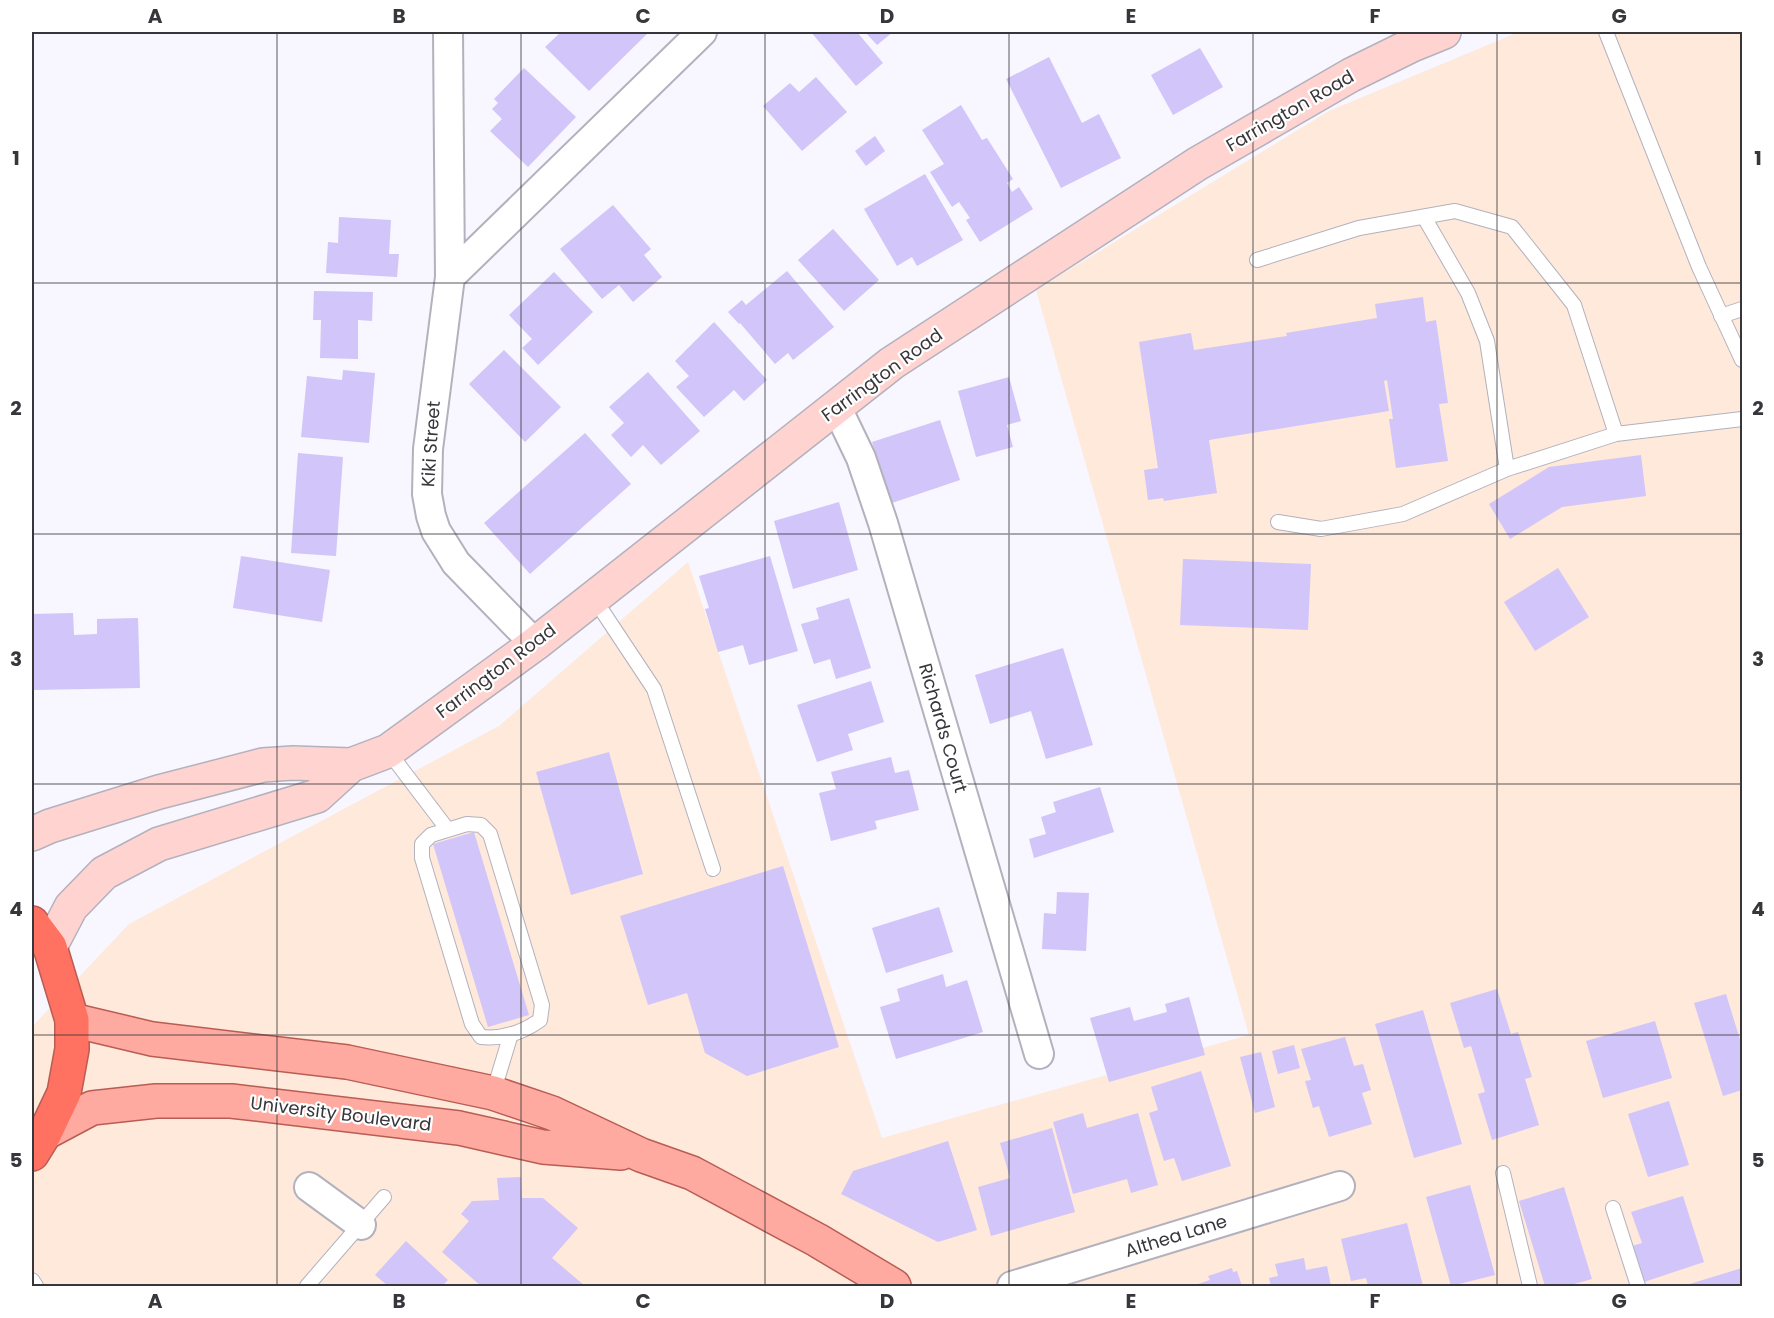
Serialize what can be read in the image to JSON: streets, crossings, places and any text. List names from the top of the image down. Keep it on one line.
{"streets":{"main road":["University Boulevard"],"street":["Farrington Road","Kiki Street","Richards Court","Althea Lane"]},"crossings":[["Farrington Road","Kiki Street"],["Farrington Road","Richards Court"]],"grid":{"columns":["A","B","C","D","E","F","G"],"rows":["1","2","3","4","5"]}}
